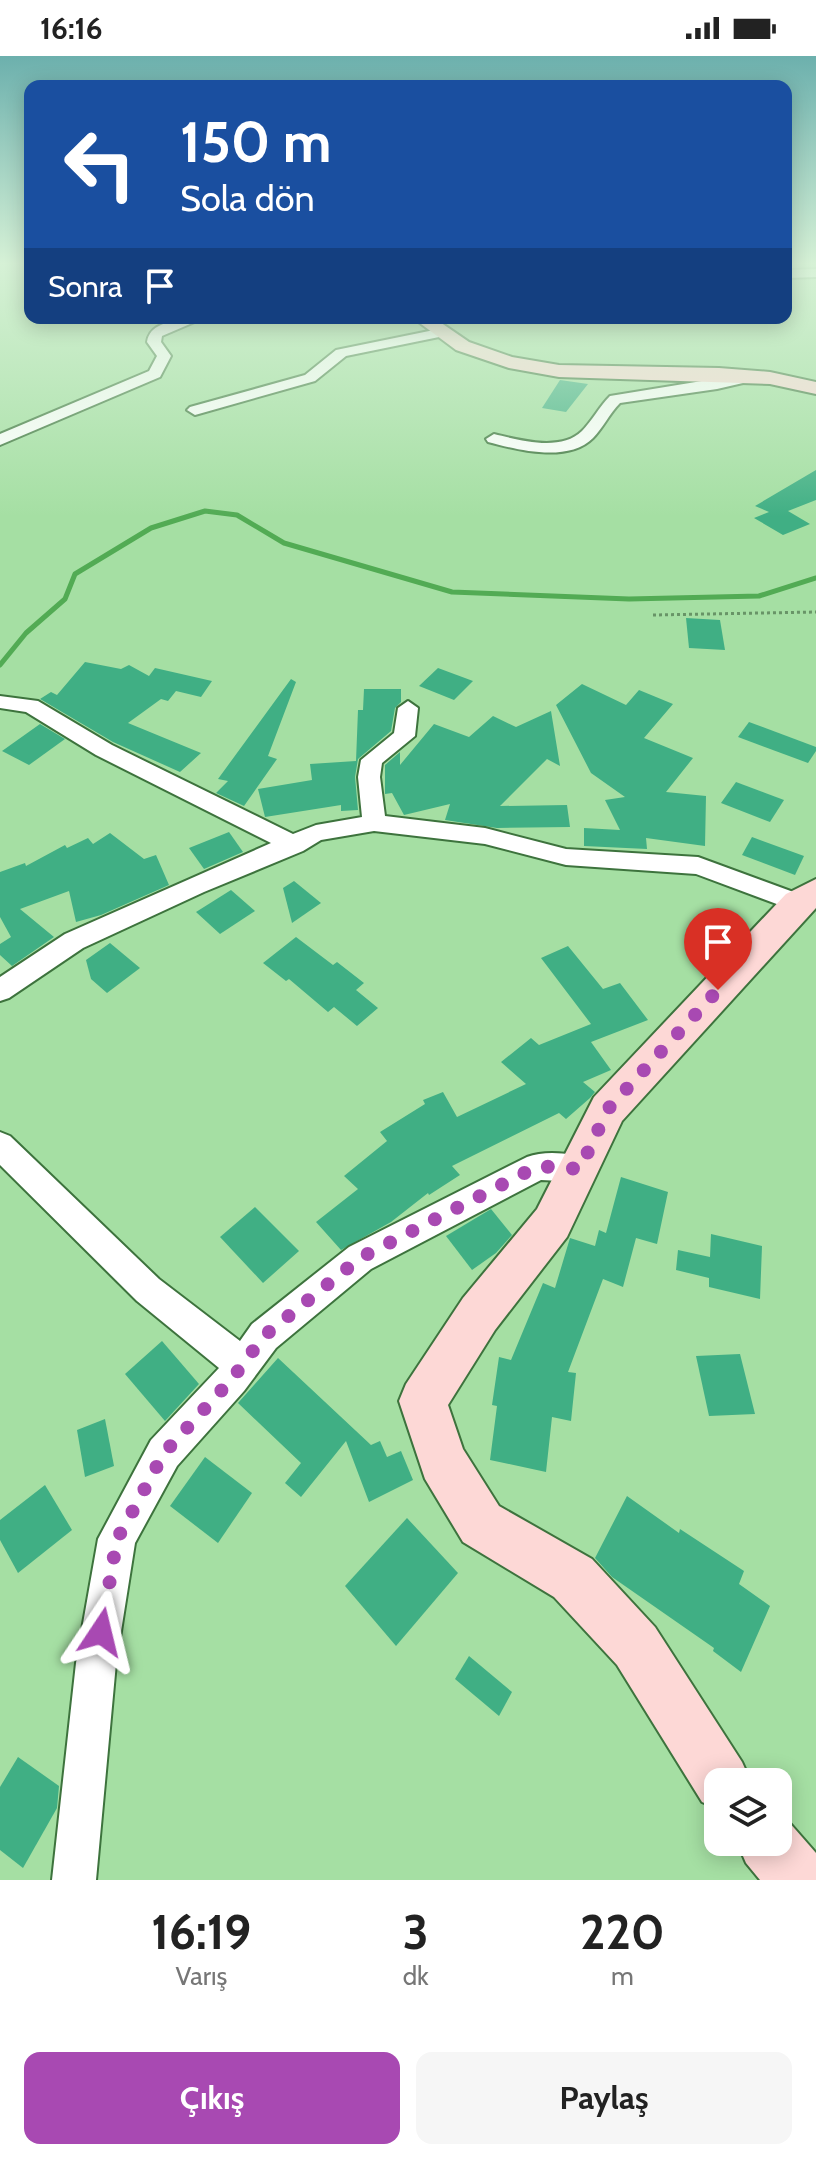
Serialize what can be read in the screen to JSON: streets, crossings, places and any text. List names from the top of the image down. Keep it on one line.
{"page":{"status":"16:16","turn":["150 m","Sola dön"],"then":"Sonra","eta":["16:19","Varış","3","dk","220","m"],"buttons":["Çıkış","Paylaş"]}}
